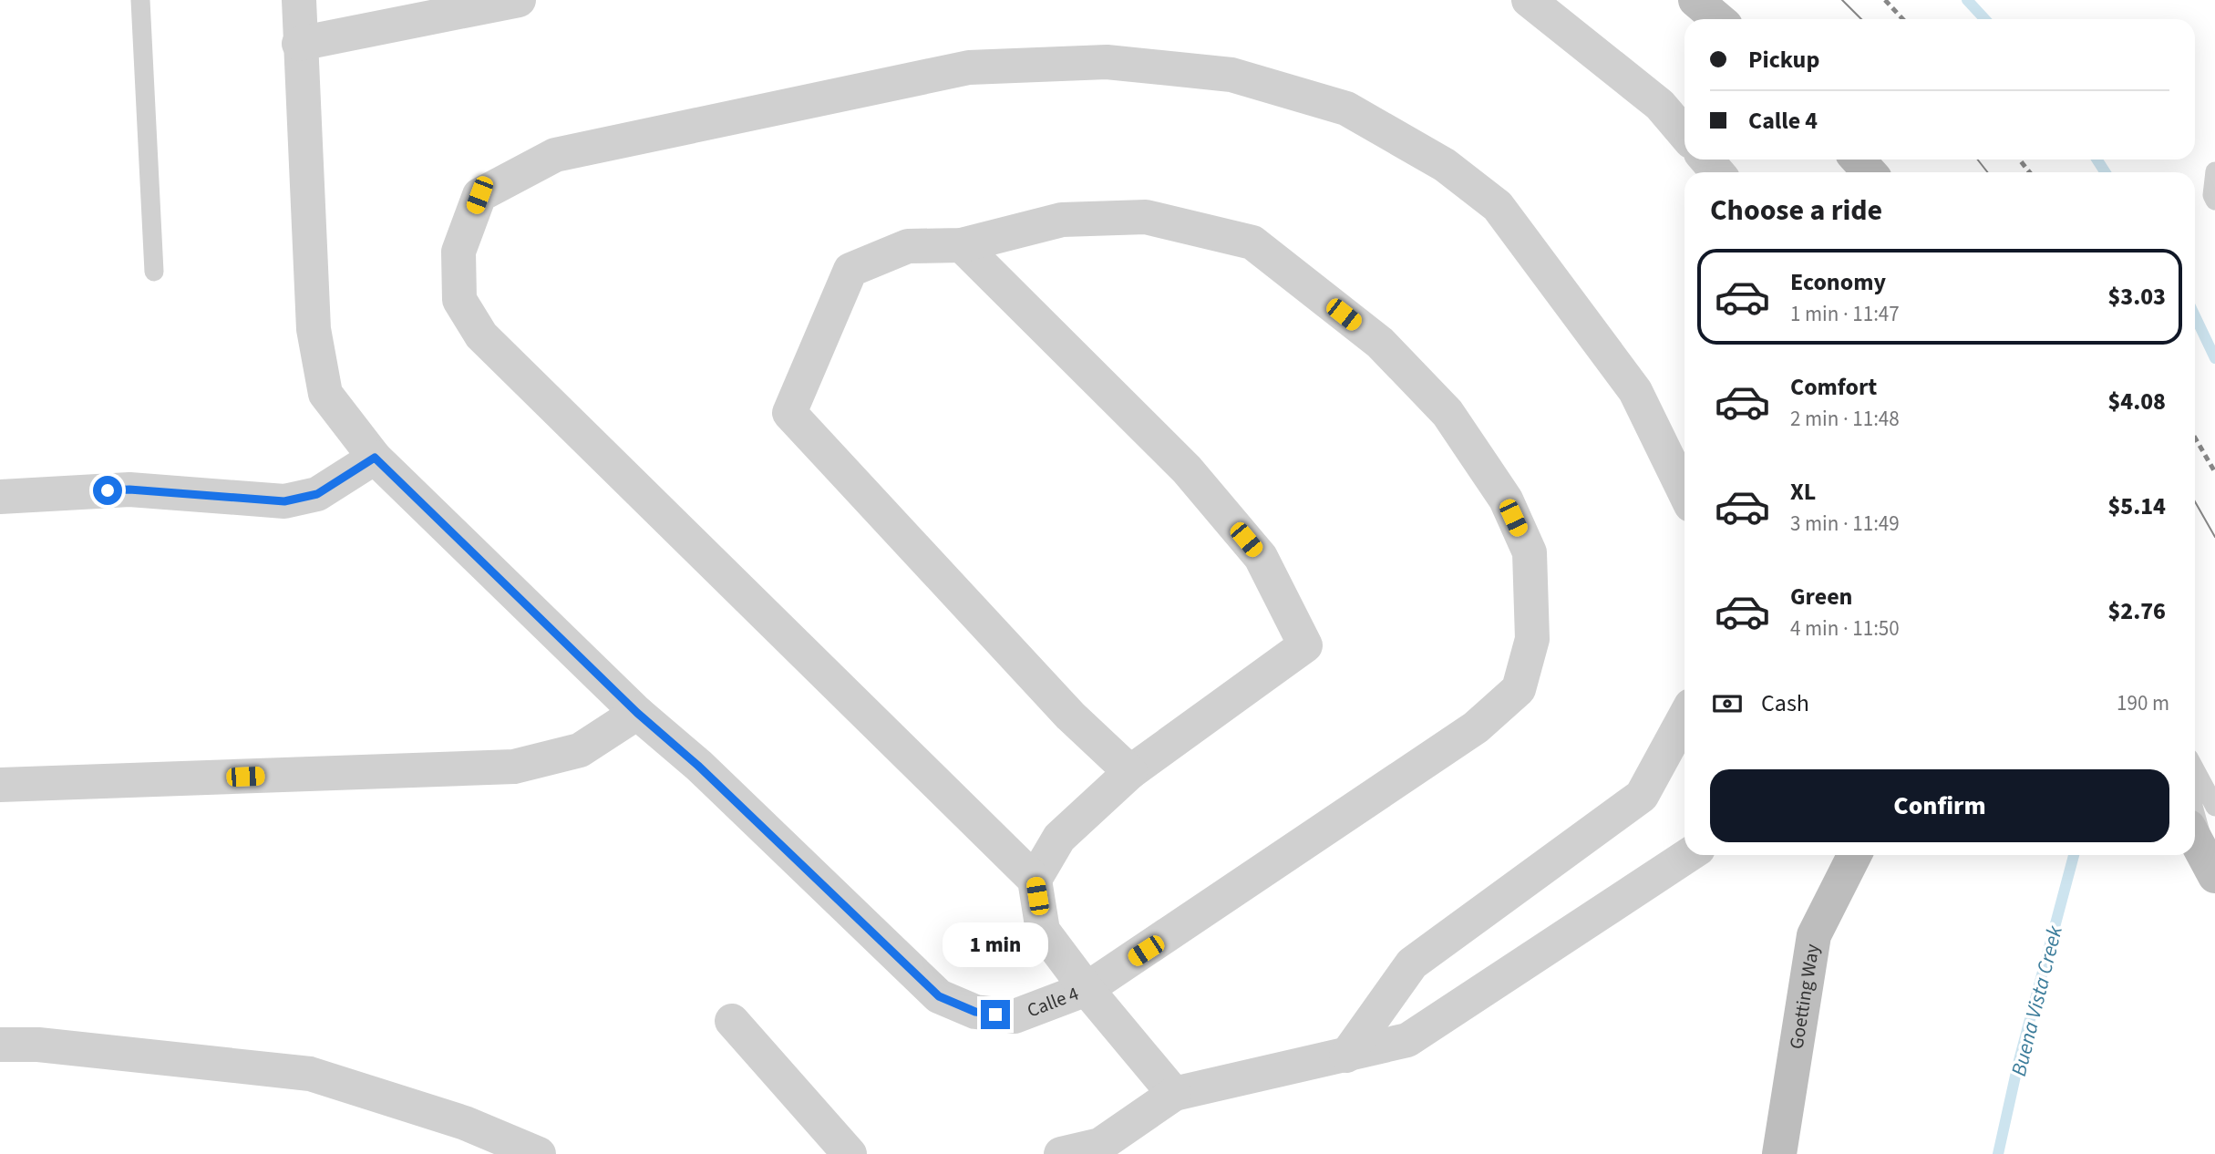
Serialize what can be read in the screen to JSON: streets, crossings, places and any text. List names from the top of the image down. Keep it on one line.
{"streets":{"street":["Goetting Way","Calle 4"]},"water":["Buena Vista Creek"],"page":{"banner":["Pickup","Calle 4"],"heading":"Choose a ride","list":[{"name":"Economy","note":"1 min · 11:47","value":"$3.03"},{"name":"Comfort","note":"2 min · 11:48","value":"$4.08"},{"name":"XL","note":"3 min · 11:49","value":"$5.14"},{"name":"Green","note":"4 min · 11:50","value":"$2.76"}],"pay":["Cash","190 m"],"buttons":"Confirm","bubble":"1 min"}}
